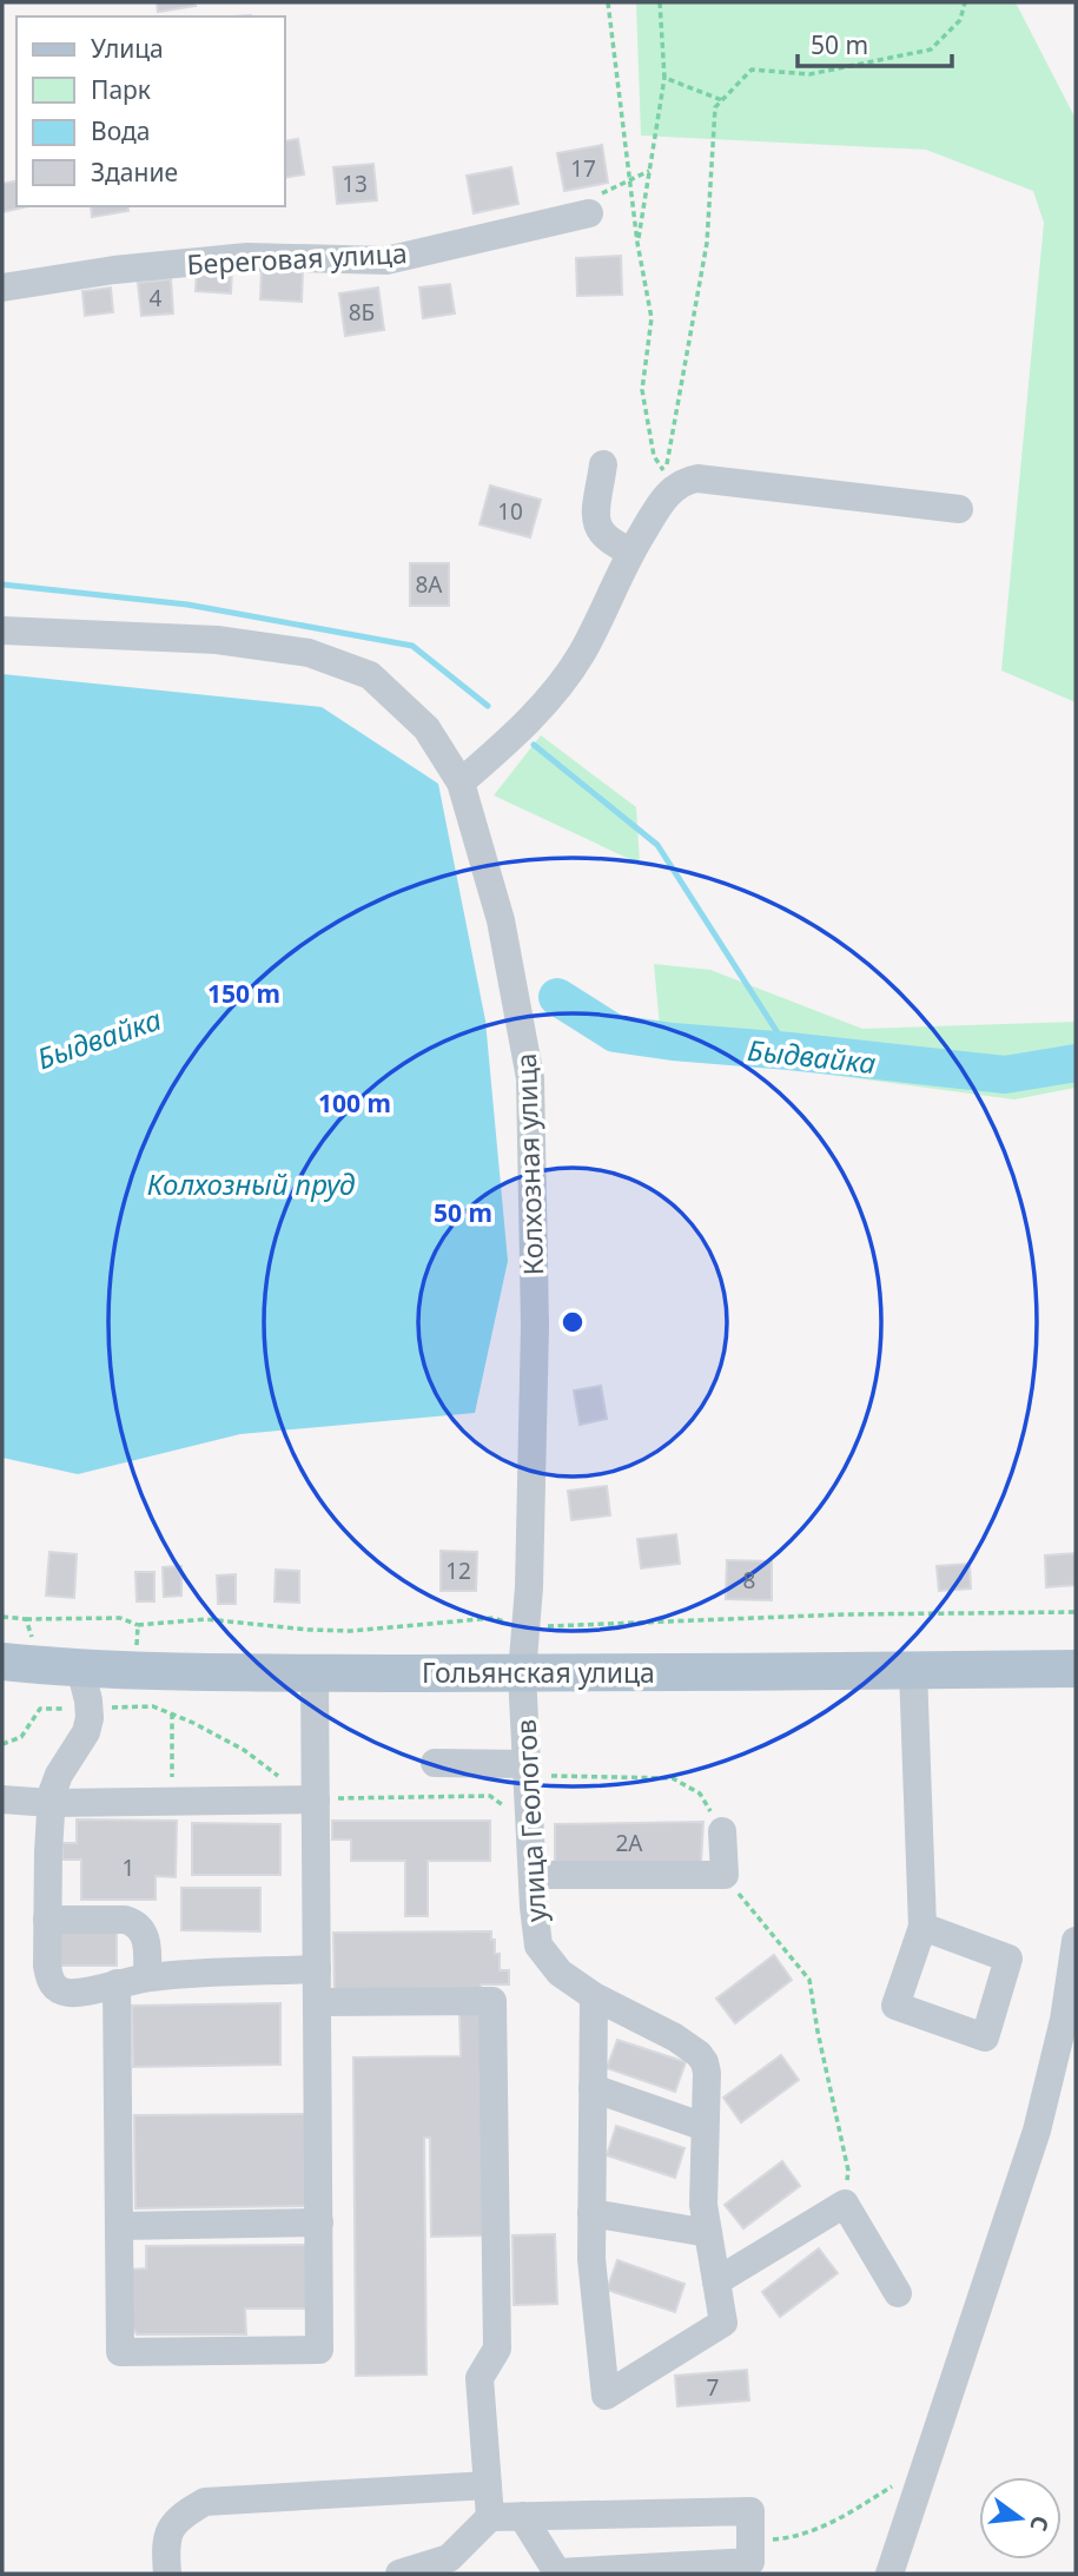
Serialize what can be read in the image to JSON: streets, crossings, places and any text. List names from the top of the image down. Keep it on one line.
{"streets":{"main road":["Гольянская улица"],"street":["Береговая улица","Колхозная улица","улица Геологов"]},"crossings":[["Колхозная улица","Гольянская улица"],["Колхозная улица","улица Геологов"],["Гольянская улица","улица Геологов"]],"water":["Быдвайка","Колхозный пруд"],"house_numbers":["17","13","4","8Б","10","8А","12","8","2А","1","7"],"legend":["Улица","Парк","Вода","Здание"],"scale_bar":"50 m","north":"right","rings":["150 m","100 m","50 m"]}
